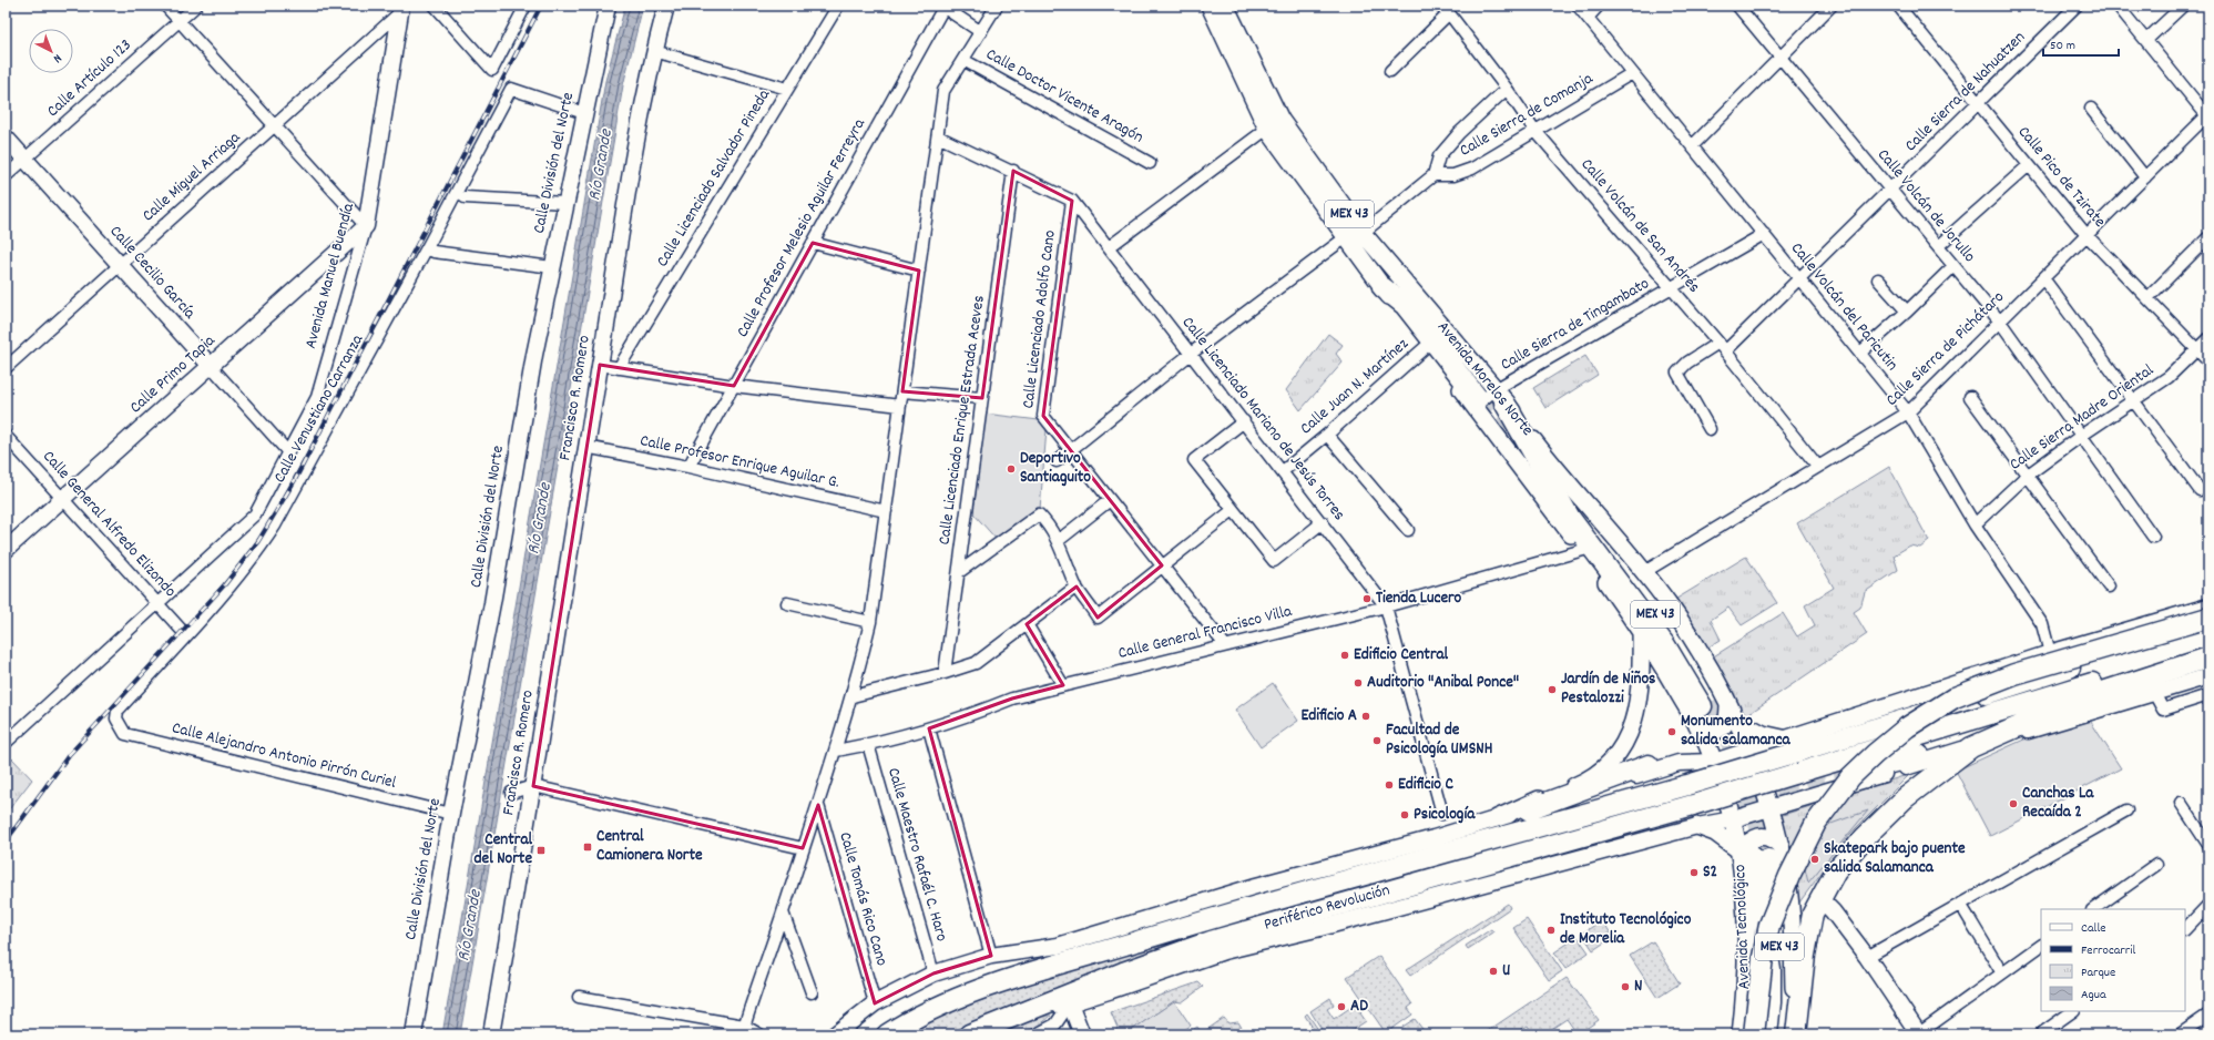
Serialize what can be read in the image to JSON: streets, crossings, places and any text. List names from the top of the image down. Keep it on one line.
{"streets":{"highway":["MEX 43","Periférico Revolución"],"main road":["Calle División del Norte","Calle Cecilio García","Avenida Manuel Buendía","Calle Primo Tapia","Avenida Morelos Norte","Francisco R. Romero","Avenida Tecnológico"],"street":["Calle Artículo 123","Calle Sierra de Nahuatzen","Calle Doctor Vicente Aragón","Calle Sierra de Comanja","Calle Miguel Arriaga","Calle Pico de Tzirate","Calle Licenciado Salvador Pineda","Calle Volcán de Jorullo","Calle Volcán de San Andrés","Calle Profesor Melesio Aguilar Ferreyra","Calle Volcán del Paricutin","Calle Licenciado Adolfo Cano","Calle Sierra de Tingambato","Calle Sierra de Pichátaro","Calle Juan N. Martínez","Calle Venustiano Carranza","Calle Sierra Madre Oriental","Calle Licenciado Mariano de Jesús Torres","Calle Licenciado Enrique Estrada Aceves","Calle Profesor Enrique Aguilar G.","Calle General Alfredo Elizondo","Calle General Francisco Villa","Calle Alejandro Antonio Pirrón Curiel","Calle Maestro Rafaél C. Haro","Calle Tomás Rico Cano"]},"crossings":[["Calle Artículo 123","Calle Cecilio García"],["Calle Sierra de Nahuatzen","Calle Pico de Tzirate"],["Calle Sierra de Nahuatzen","Calle Volcán de Jorullo"],["Calle Sierra de Nahuatzen","Calle Volcán de San Andrés"],["Calle Sierra de Nahuatzen","Calle Volcán del Paricutin"],["Calle Sierra de Comanja","Calle Volcán de San Andrés"],["Calle Sierra de Comanja","Calle Volcán del Paricutin"],["Calle División del Norte","Calle Venustiano Carranza"],["Calle División del Norte","Calle Alejandro Antonio Pirrón Curiel"],["Calle Miguel Arriaga","Calle Cecilio García"],["Calle Miguel Arriaga","Avenida Manuel Buendía"],["Calle Pico de Tzirate","Calle Sierra de Pichátaro"],["Calle Pico de Tzirate","Calle Sierra Madre Oriental"],["Calle Volcán de Jorullo","Calle Sierra de Pichátaro"],["Calle Volcán de Jorullo","Calle Sierra Madre Oriental"],["MEX 43","Calle Sierra de Tingambato"],["MEX 43","Avenida Morelos Norte"],["MEX 43","Avenida Tecnológico"],["Calle Volcán de San Andrés","Calle Sierra de Tingambato"],["Calle Volcán de San Andrés","Calle Sierra de Pichátaro"],["Calle Profesor Melesio Aguilar Ferreyra","Calle Profesor Enrique Aguilar G."],["Calle Cecilio García","Avenida Manuel Buendía"],["Calle Cecilio García","Calle Primo Tapia"],["Avenida Manuel Buendía","Calle Primo Tapia"],["Avenida Manuel Buendía","Calle General Alfredo Elizondo"],["Calle Volcán del Paricutin","Calle Sierra de Tingambato"],["Calle Volcán del Paricutin","Calle Sierra de Pichátaro"],["Calle Volcán del Paricutin","Calle Sierra Madre Oriental"],["Calle Licenciado Adolfo Cano","Calle Licenciado Mariano de Jesús Torres"],["Calle Licenciado Adolfo Cano","Calle General Francisco Villa"],["Calle Sierra de Tingambato","Avenida Morelos Norte"],["Calle Sierra de Pichátaro","Avenida Morelos Norte"],["Calle Primo Tapia","Calle General Alfredo Elizondo"],["Avenida Morelos Norte","Calle Juan N. Martínez"],["Avenida Morelos Norte","Calle General Francisco Villa"],["Avenida Morelos Norte","Avenida Tecnológico"],["Calle Juan N. Martínez","Calle Licenciado Mariano de Jesús Torres"],["Francisco R. Romero","Calle Profesor Enrique Aguilar G."],["Calle Venustiano Carranza","Calle General Alfredo Elizondo"],["Calle Venustiano Carranza","Calle Alejandro Antonio Pirrón Curiel"],["Calle Licenciado Mariano de Jesús Torres","Calle Licenciado Enrique Estrada Aceves"],["Calle Licenciado Mariano de Jesús Torres","Calle General Francisco Villa"],["Calle General Francisco Villa","Calle Maestro Rafaél C. Haro"]],"water":["Río Grande"],"places":{"other":["Deportivo Santiaguito","Tienda Lucero","Edificio Central","Auditorio \"Anibal Ponce\"","Jardín de Niños Pestalozzi","Edificio A","Monumento salida salamanca","Facultad de Psicología UMSNH","Edificio C","Canchas La Recaída 2","Psicología","Skatepark bajo puente salida Salamanca","S2","Instituto Tecnológico de Morelia","U","N","AD"],"transit":["Central Camionera Norte","Central del Norte"]},"legend":["Calle","Ferrocarril","Parque","Agua"],"scale_bar":"50 m","north":"bottom right"}
